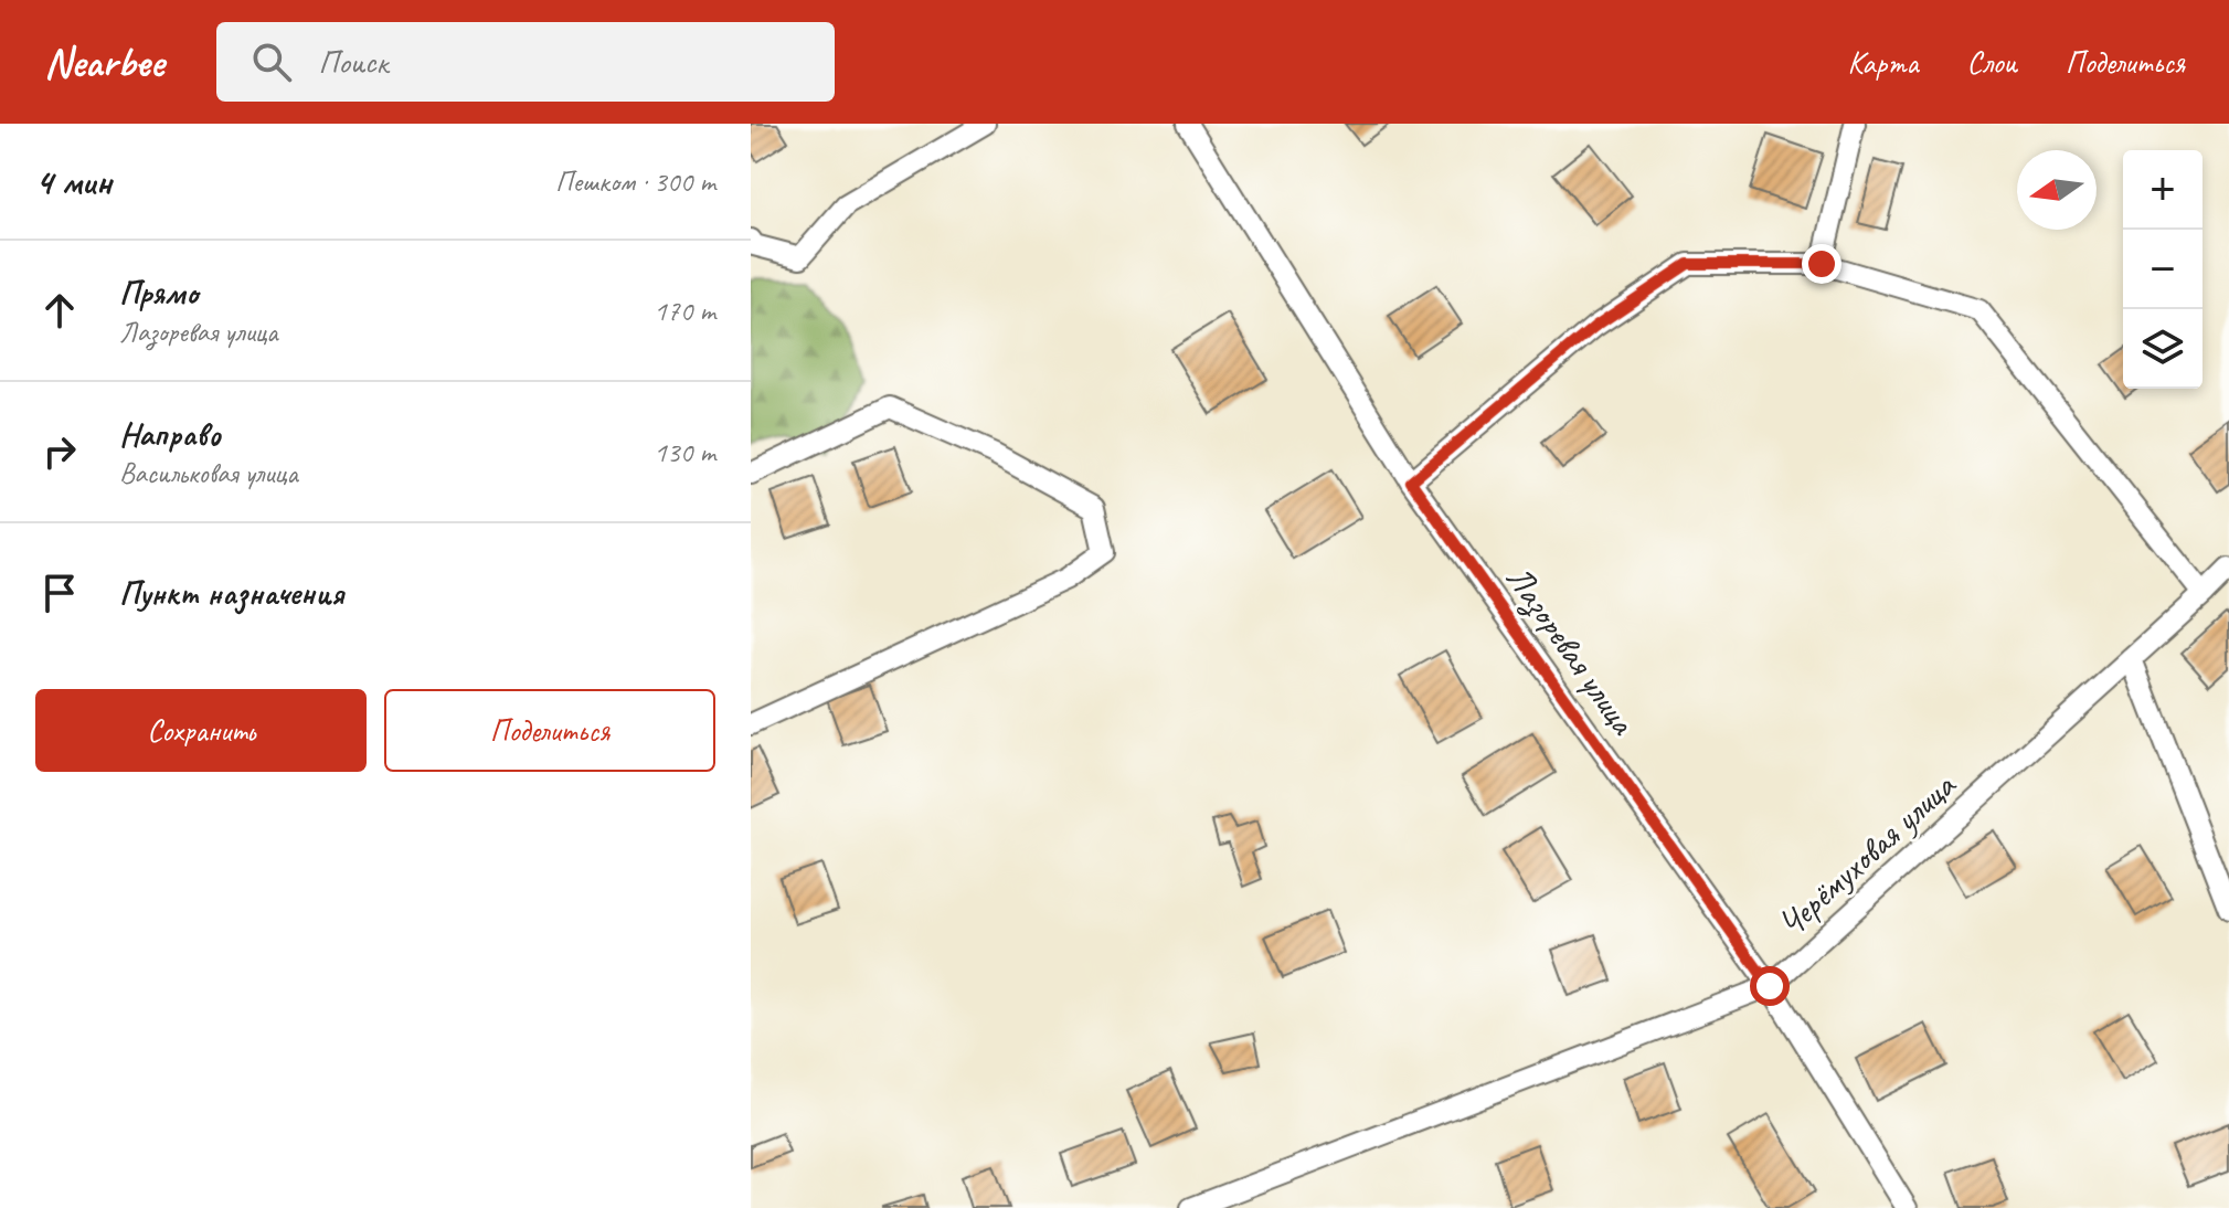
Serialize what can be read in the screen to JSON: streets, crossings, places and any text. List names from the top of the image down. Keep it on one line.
{"streets":{"street":["Лазоревая улица","Черёмуховая улица"]},"crossings":[["Лазоревая улица","Черёмуховая улица"]],"north":"left","page":{"header":"Nearbee","search":"Поиск","nav":["Карта","Слои","Поделиться"],"heading":["4 мин","Пешком · 300 m"],"map_buttons":["+","−"],"list":[["Прямо","Лазоревая улица","170 m"],["Направо","Васильковая улица","130 m"],"Пункт назначения"],"buttons":["Сохранить","Поделиться"]}}
